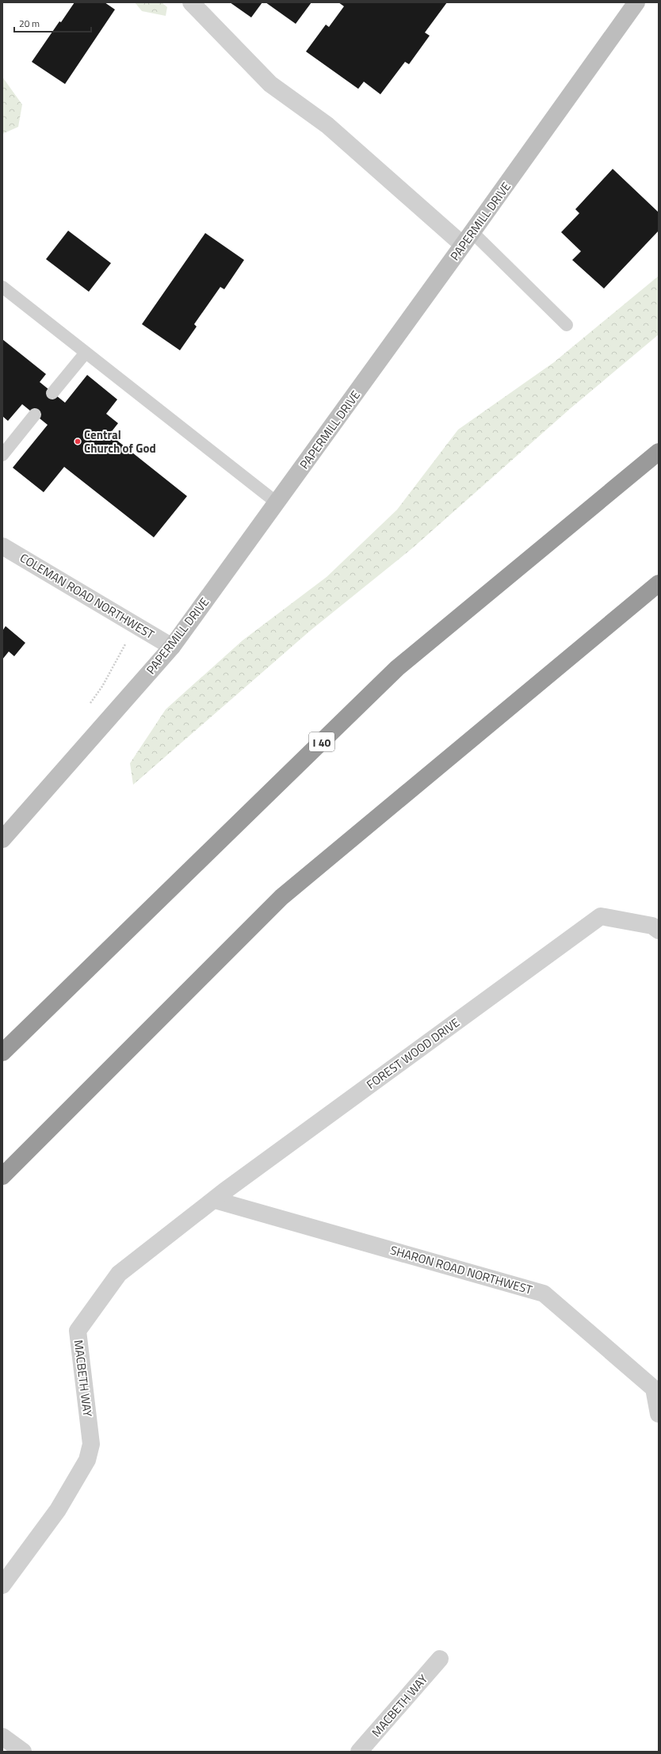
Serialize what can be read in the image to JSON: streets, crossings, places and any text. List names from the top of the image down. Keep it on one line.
{"streets":{"highway":["I 40"],"main road":["PAPERMILL DRIVE"],"street":["COLEMAN ROAD NORTHWEST","FOREST WOOD DRIVE","SHARON ROAD NORTHWEST","MACBETH WAY"]},"crossings":[["PAPERMILL DRIVE","COLEMAN ROAD NORTHWEST"],["FOREST WOOD DRIVE","SHARON ROAD NORTHWEST"],["FOREST WOOD DRIVE","MACBETH WAY"],["SHARON ROAD NORTHWEST","MACBETH WAY"]],"places":["Central Church of God"],"scale_bar":"20 m"}
